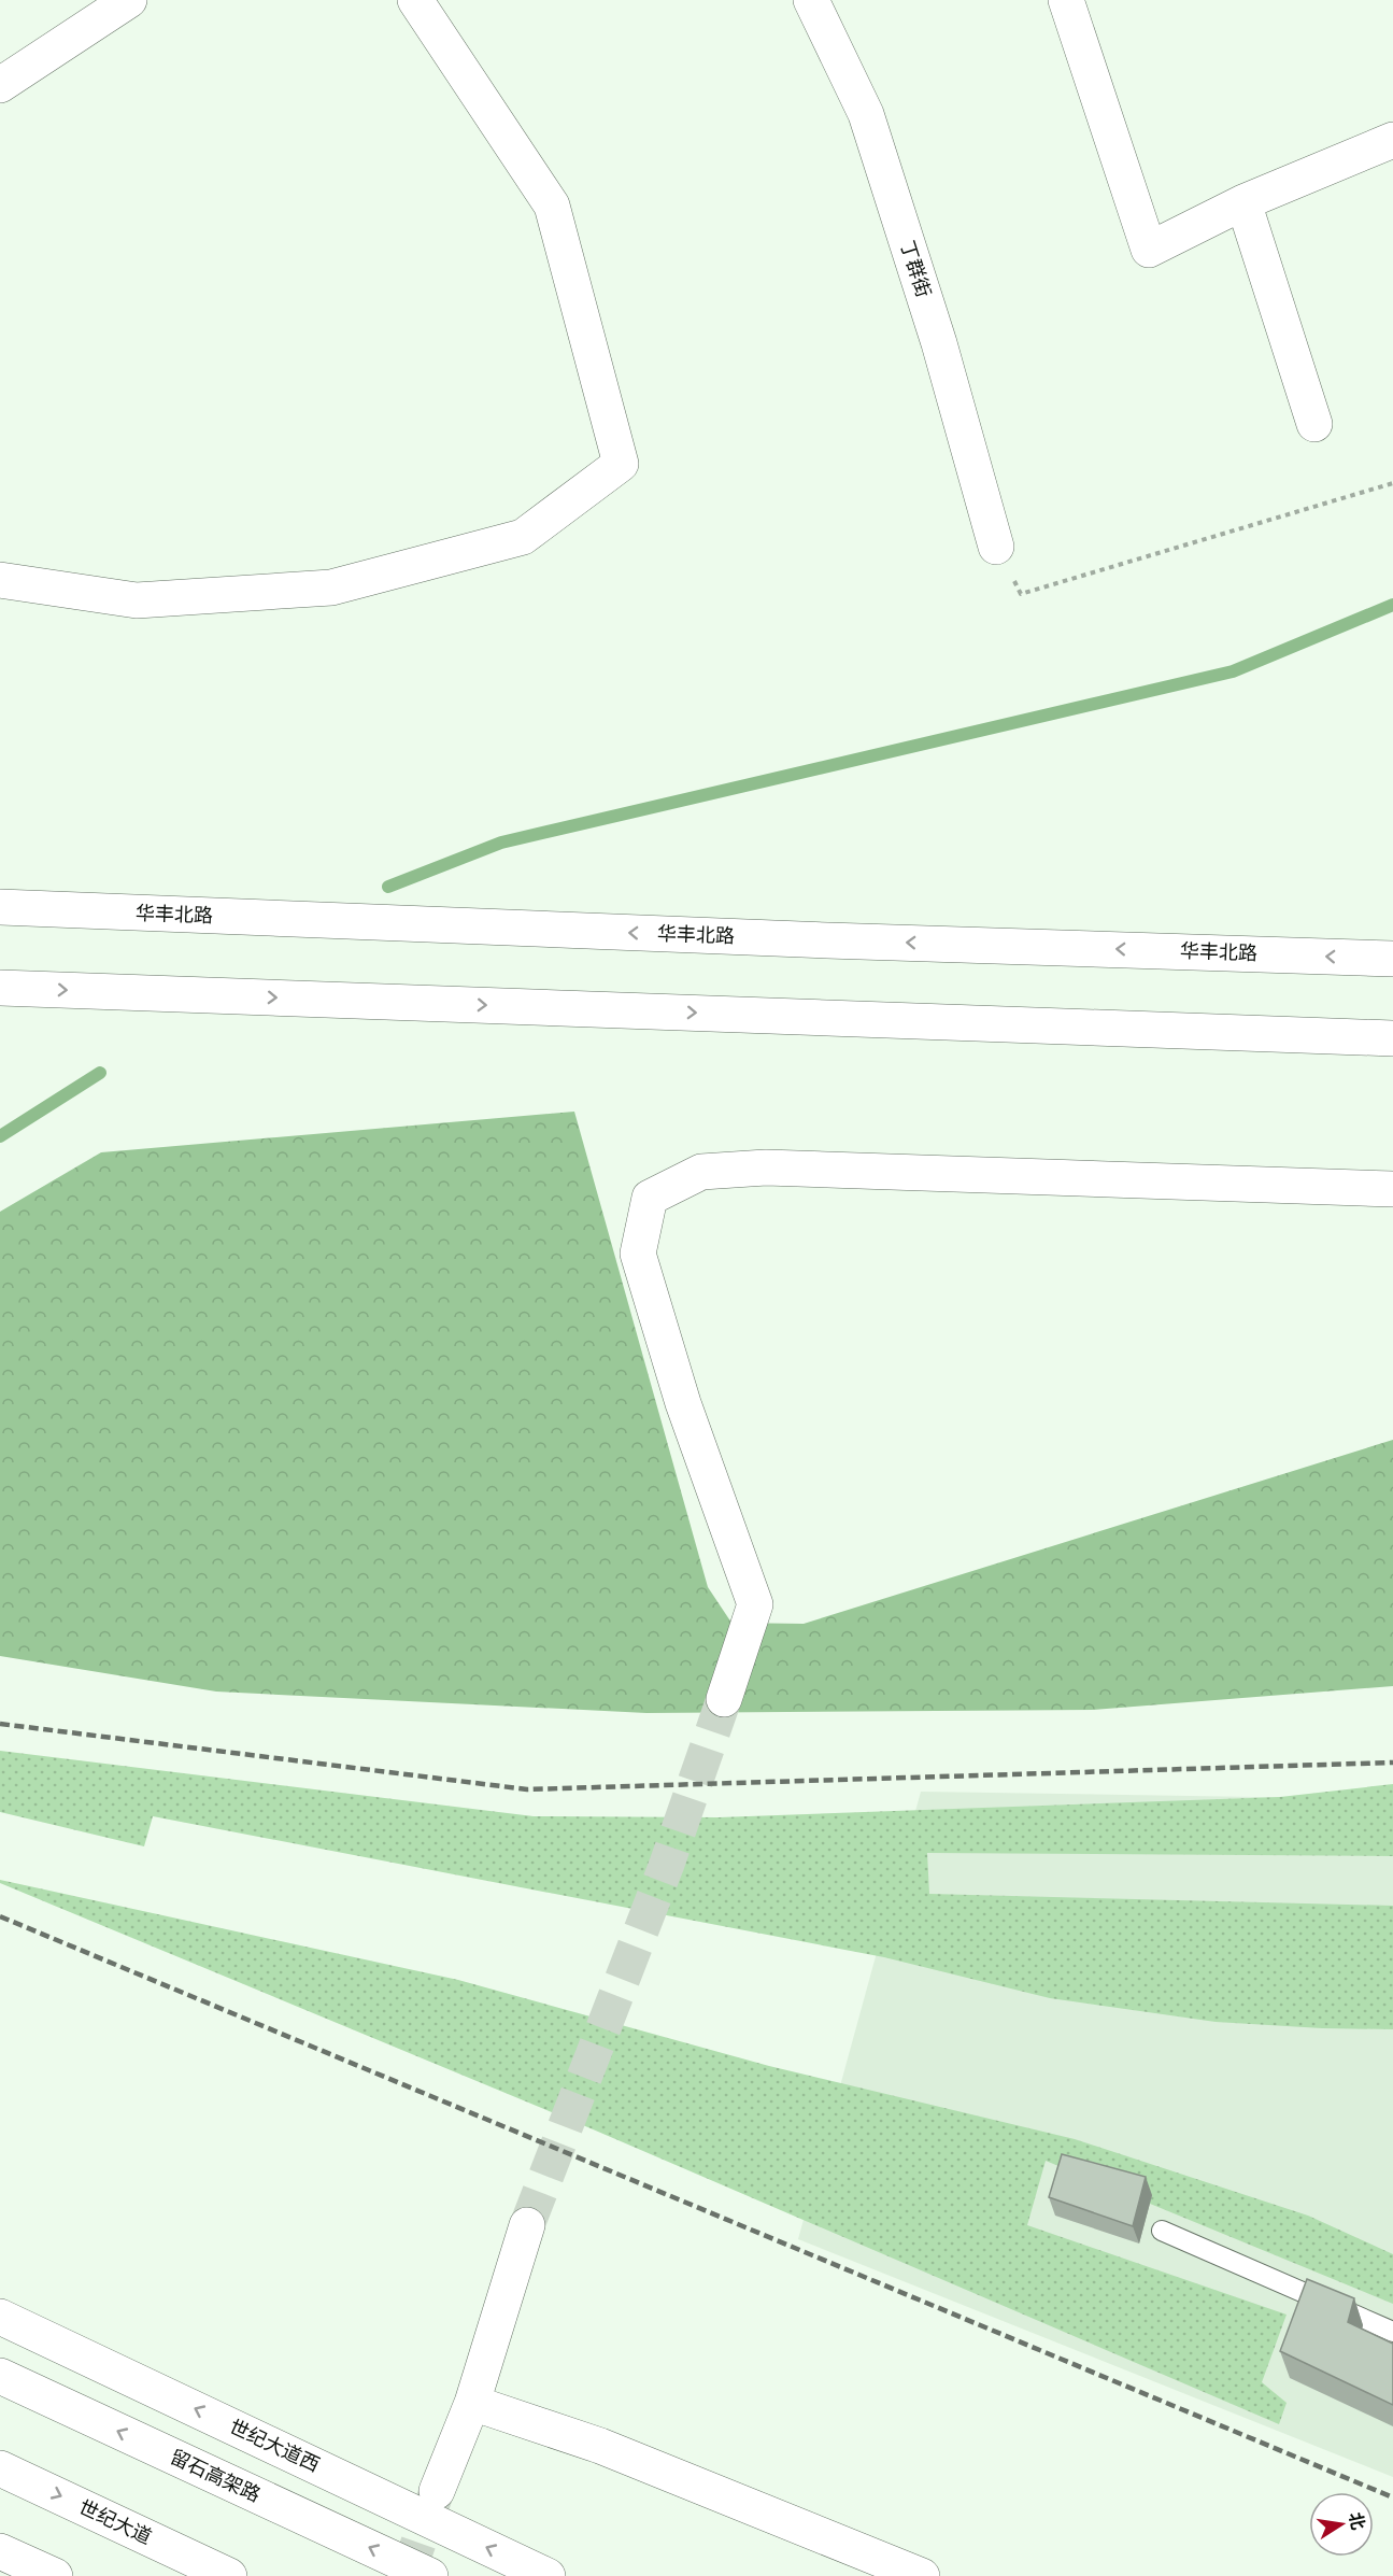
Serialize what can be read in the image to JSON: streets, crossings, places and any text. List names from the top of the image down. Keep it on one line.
{"streets":{"main road":["丁群街","华丰北路","世纪大道西","留石高架路","世纪大道"]},"one_way":["留石高架路","世纪大道"],"north":"right"}
